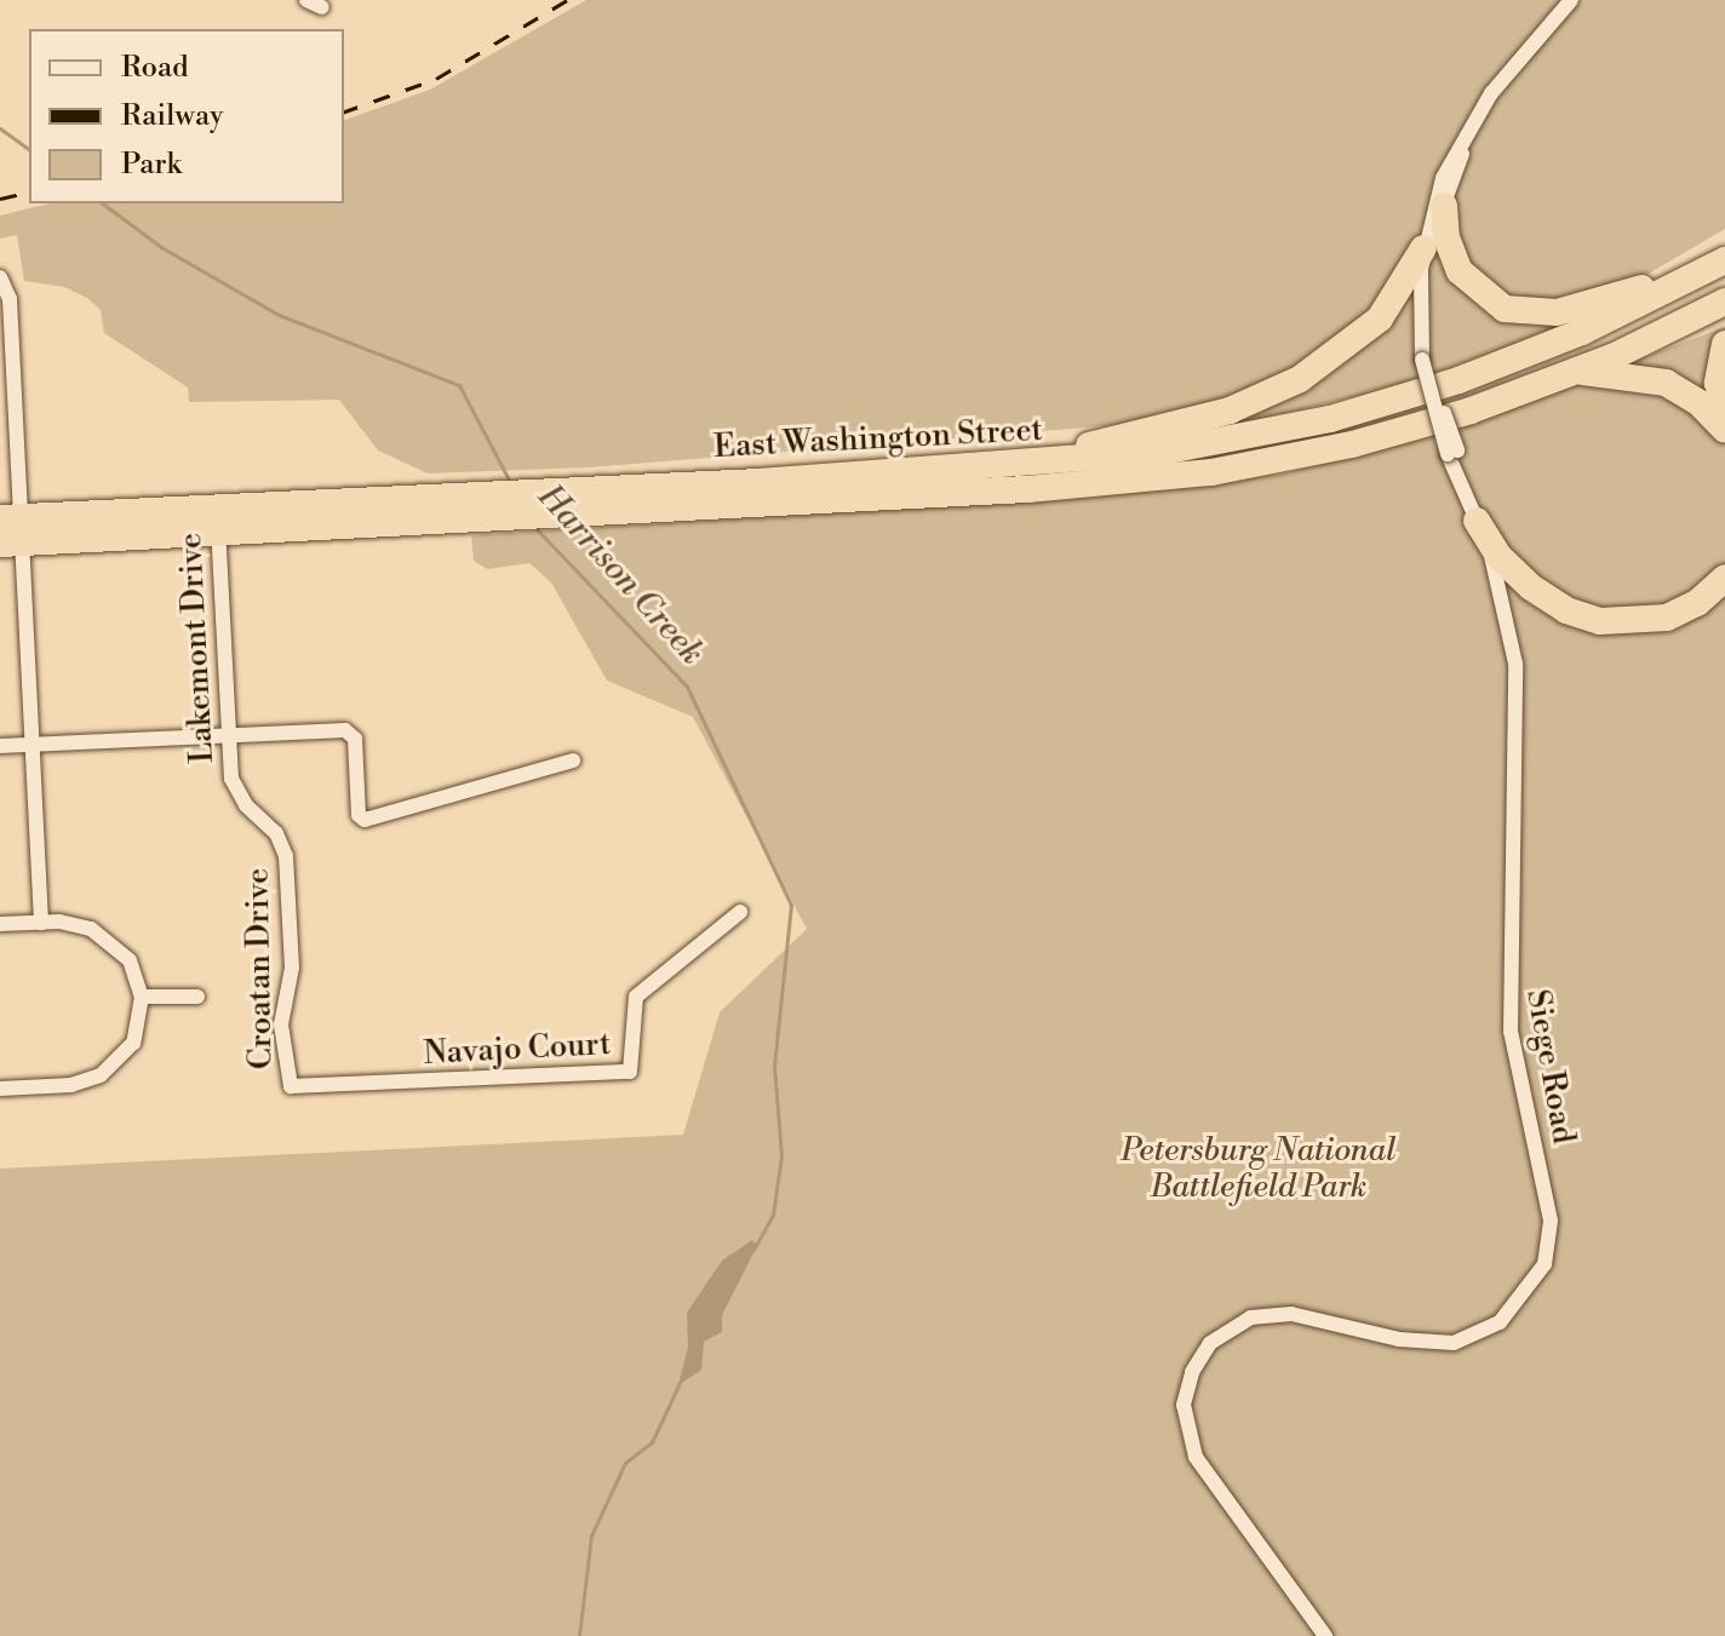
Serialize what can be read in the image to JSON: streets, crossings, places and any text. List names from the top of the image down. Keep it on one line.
{"streets":{"highway":["East Washington Street"],"street":["Lakemont Drive","Croatan Drive","Navajo Court","Siege Road"]},"crossings":[["East Washington Street","Lakemont Drive"],["Lakemont Drive","Croatan Drive"],["Croatan Drive","Navajo Court"]],"water":["Harrison Creek"],"parks":["Petersburg National Battlefield Park"],"legend":["Road","Railway","Park"]}
